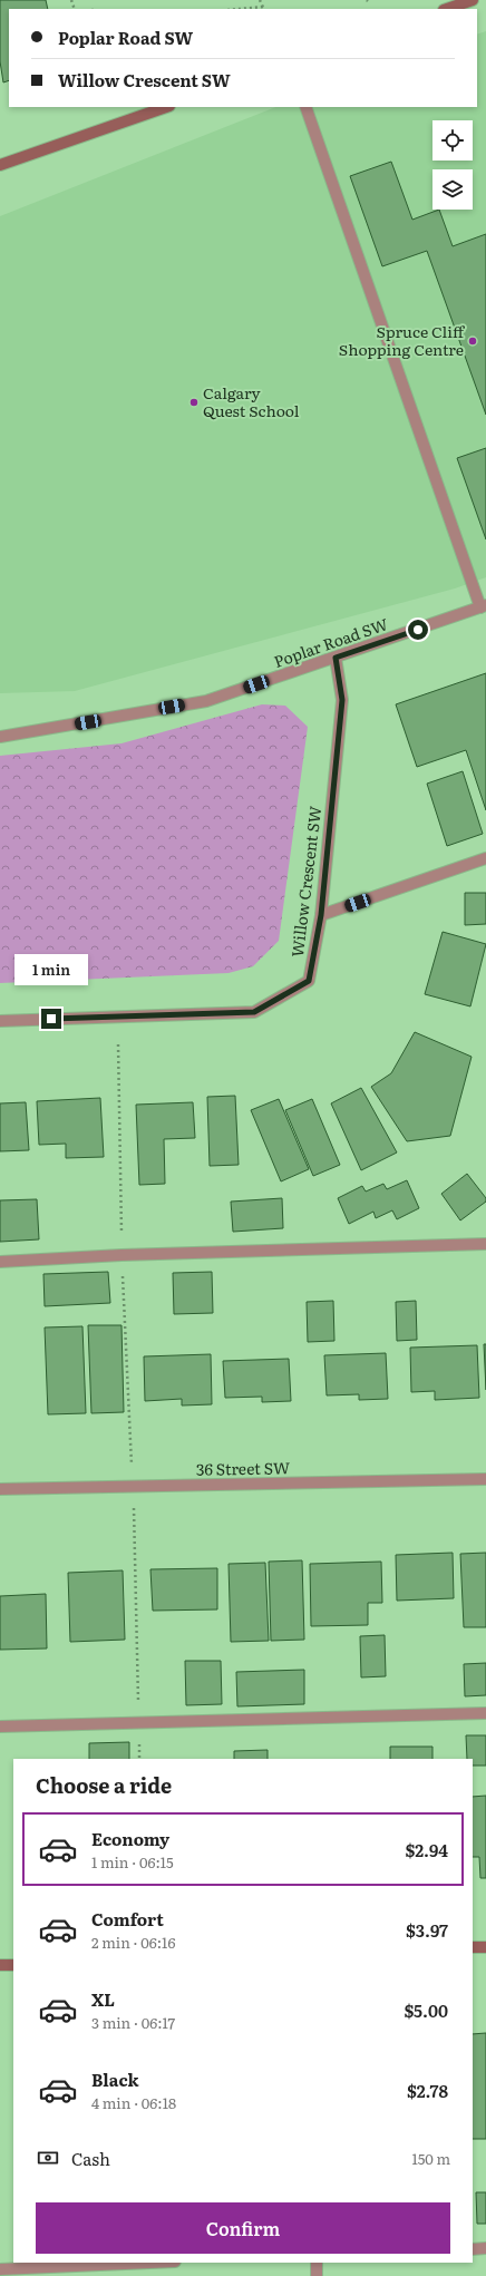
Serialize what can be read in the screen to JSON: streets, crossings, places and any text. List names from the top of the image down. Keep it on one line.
{"streets":{"street":["Poplar Road SW","Willow Crescent SW","36 Street SW"]},"crossings":[["Poplar Road SW","Willow Crescent SW"]],"places":["Spruce Cliff Shopping Centre","Calgary Quest School"],"page":{"banner":["Poplar Road SW","Willow Crescent SW"],"bubble":"1 min","heading":"Choose a ride","list":[{"name":"Economy","note":"1 min · 06:15","value":"$2.94"},{"name":"Comfort","note":"2 min · 06:16","value":"$3.97"},{"name":"XL","note":"3 min · 06:17","value":"$5.00"},{"name":"Black","note":"4 min · 06:18","value":"$2.78"}],"pay":["Cash","150 m"],"buttons":"Confirm"}}
